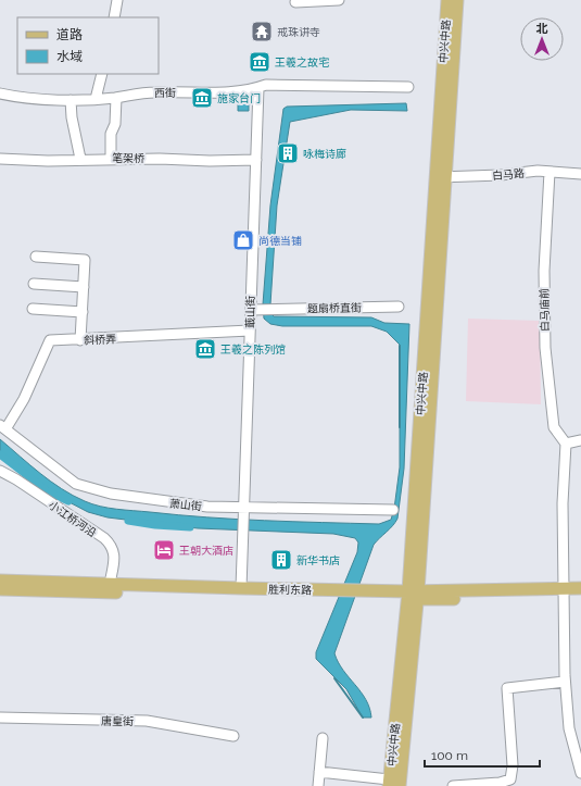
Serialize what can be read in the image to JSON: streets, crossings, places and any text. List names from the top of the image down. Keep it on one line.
{"streets":{"main road":["中兴中路","胜利东路"],"street":["西街","笔架桥","白马路","题扇桥直街","白马庙前","蕺山街","斜桥弄","萧山街","小江桥河沿","唐皇街"]},"crossings":[["中兴中路","白马路"],["中兴中路","胜利东路"],["西街","蕺山街"],["笔架桥","蕺山街"],["白马路","白马庙前"],["题扇桥直街","蕺山街"],["蕺山街","斜桥弄"],["蕺山街","萧山街"],["蕺山街","胜利东路"],["斜桥弄","萧山街"],["小江桥河沿","胜利东路"]],"places":{"temple":["戒珠讲寺"],"museum":["王羲之故宅","施家台门","王羲之陈列馆"],"building":["咏梅诗廊","新华书店"],"shop":["尚德当铺"],"hotel":["王朝大酒店"]},"legend":["道路","水域"],"scale_bar":"100 m","north":"top"}
